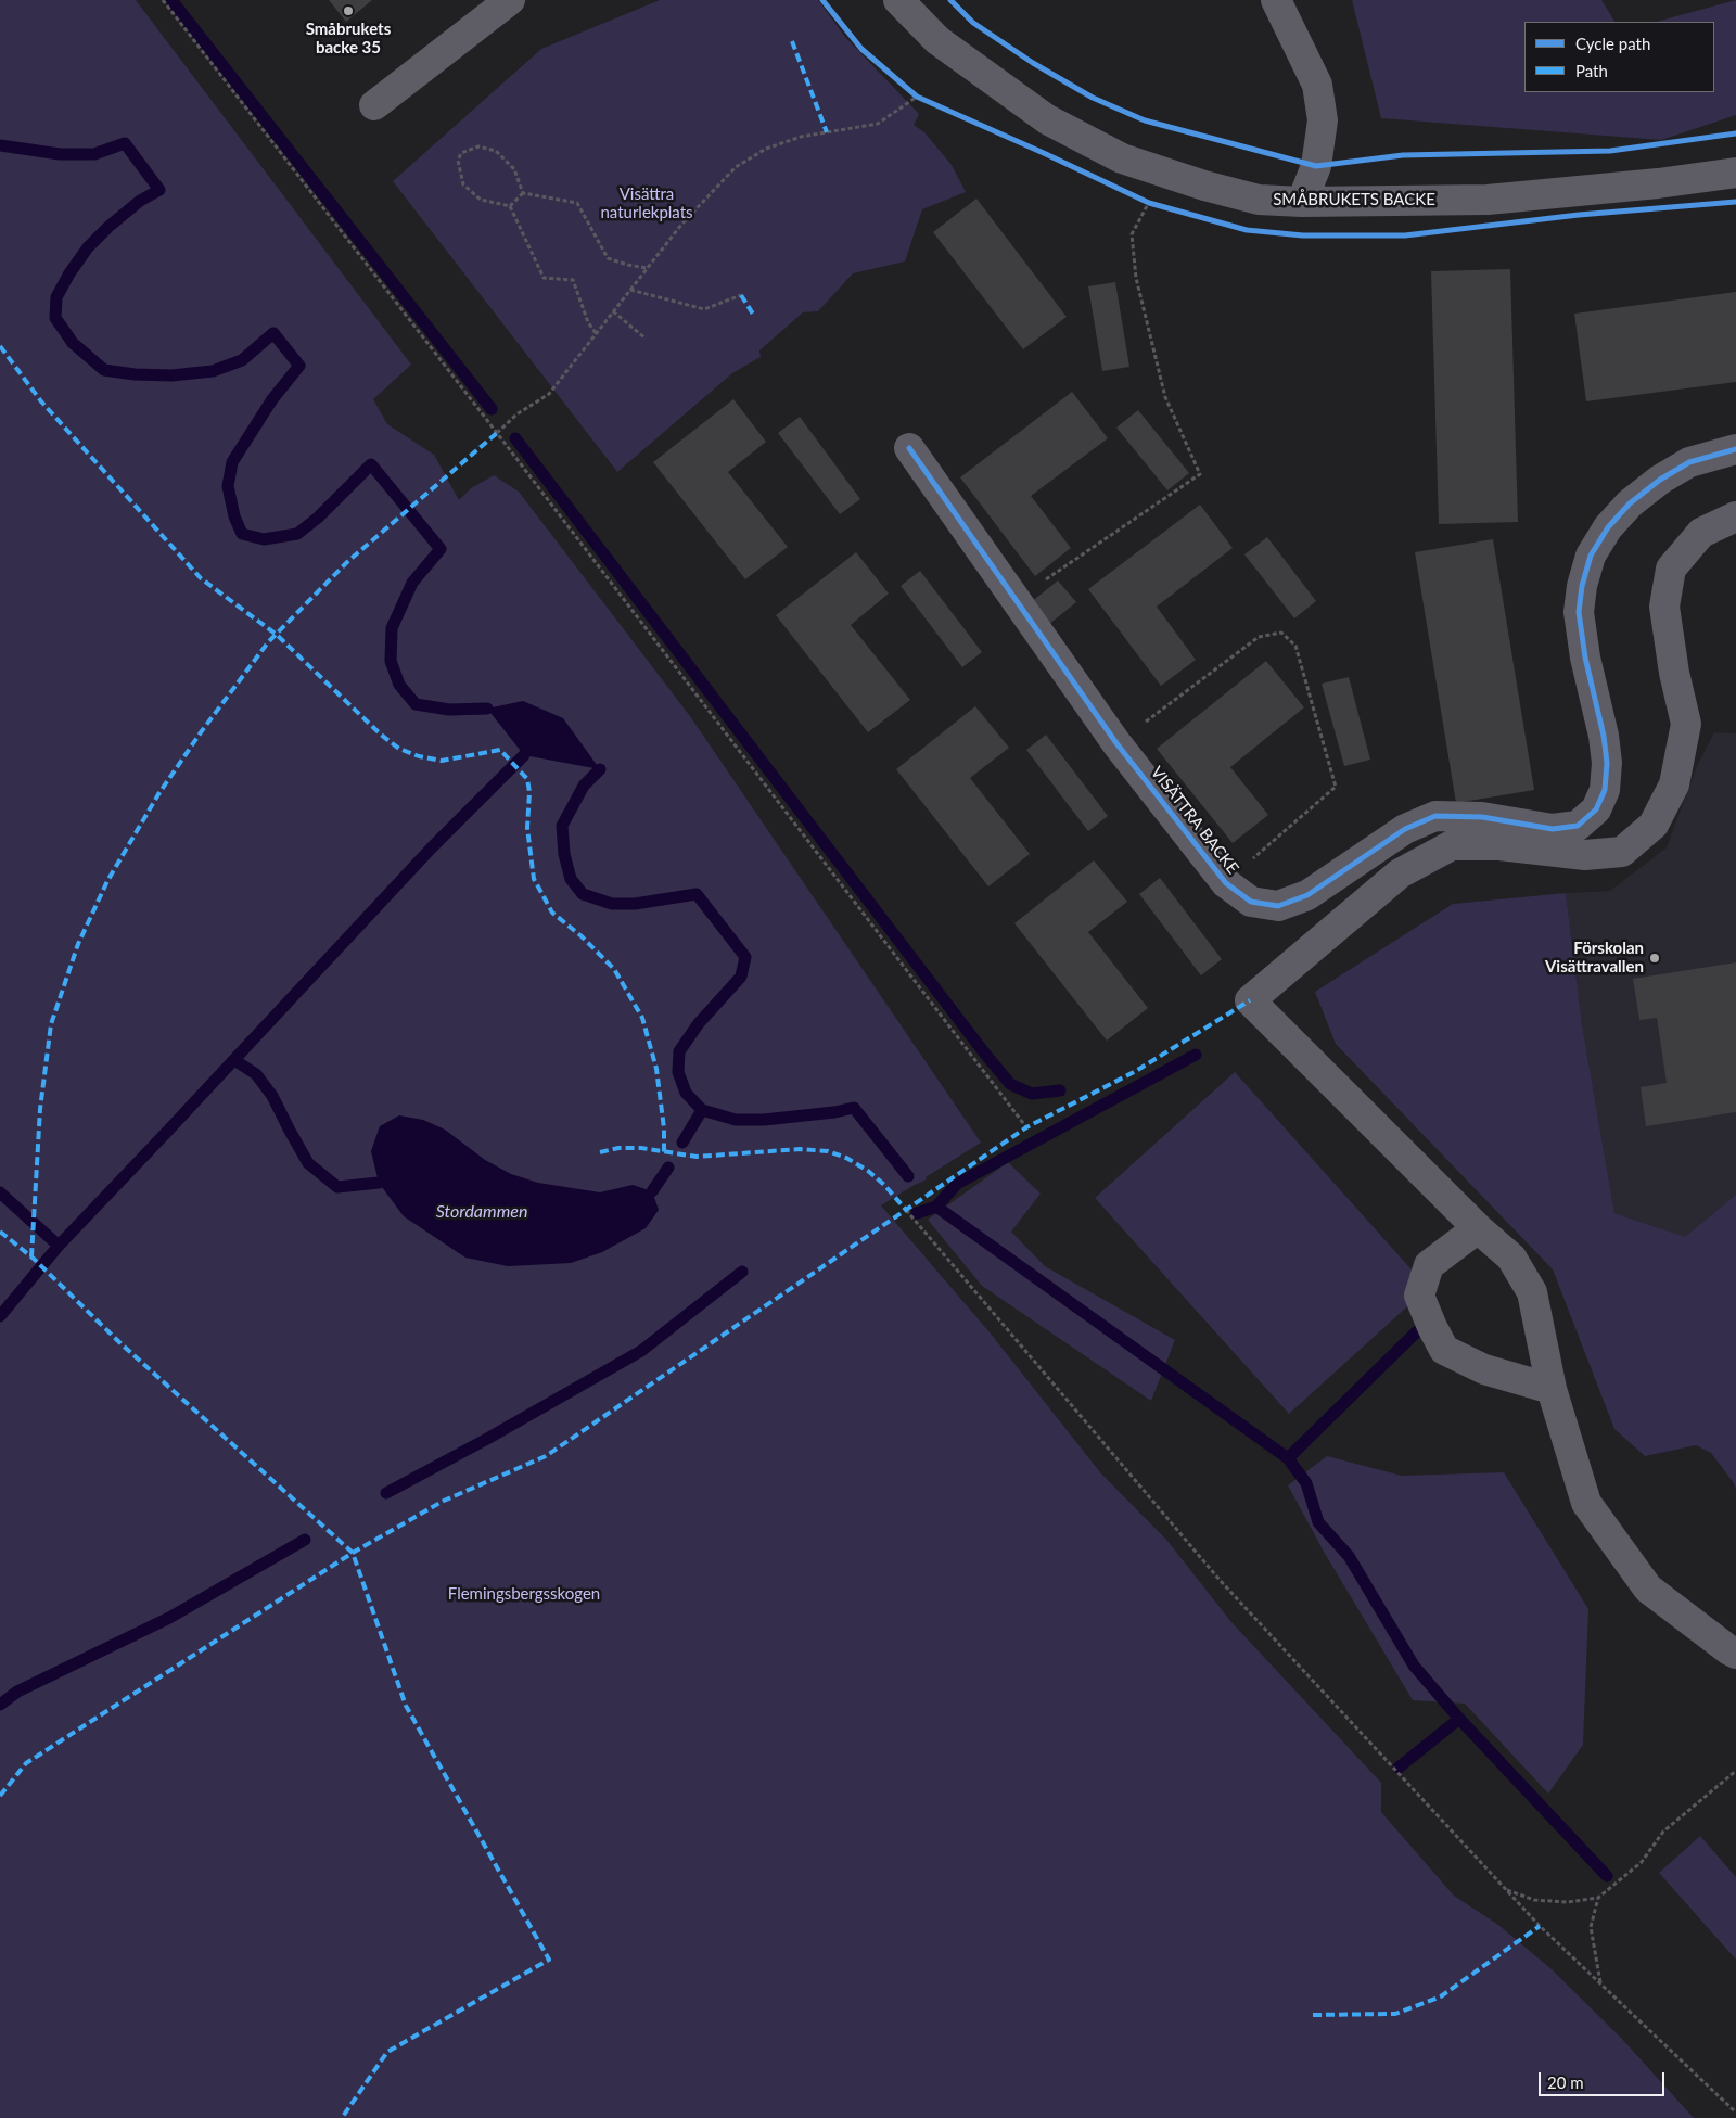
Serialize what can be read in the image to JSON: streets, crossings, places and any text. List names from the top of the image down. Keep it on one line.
{"streets":{"street":["SMÅBRUKETS BACKE","VISÄTTRA BACKE"]},"water":["Stordammen"],"parks":["Visättra naturlekplats","Flemingsbergsskogen"],"places":["Småbrukets backe 35","Förskolan Visättravallen"],"legend":["Cycle path","Path"],"scale_bar":"20 m"}
